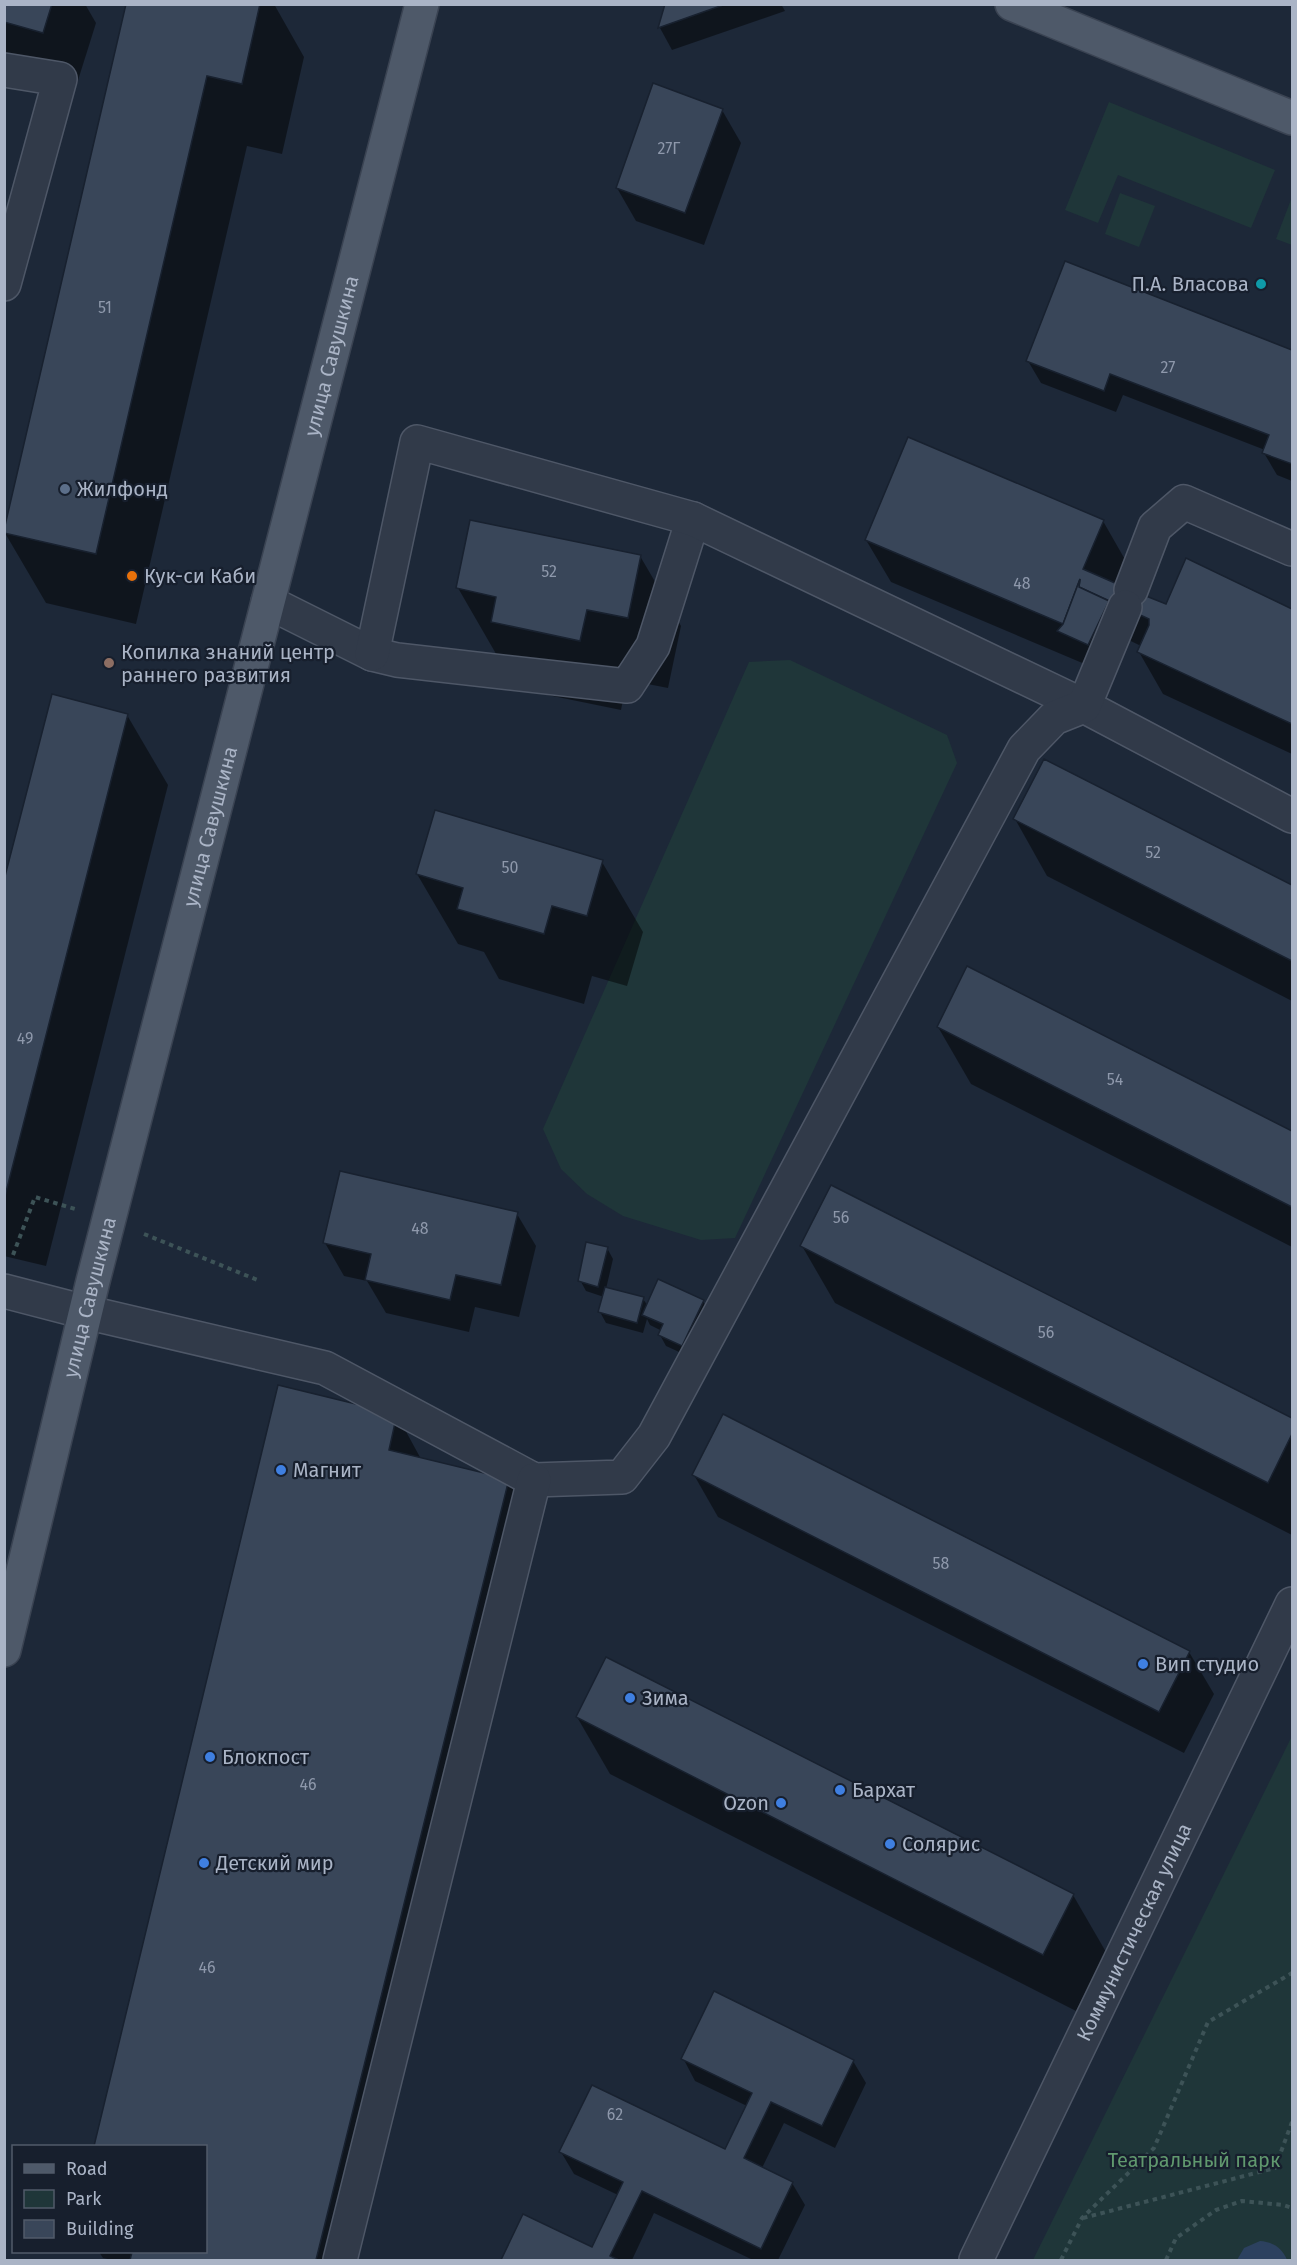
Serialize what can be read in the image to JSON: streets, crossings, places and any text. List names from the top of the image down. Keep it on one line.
{"streets":{"main road":["улица Савушкина"],"street":["Коммунистическая улица"]},"parks":["Театральный парк"],"places":["П.А. Власова","Жилфонд","Кук-си Каби","Копилка знаний центр раннего развития","Магнит","Вип студио","Зима","Блокпост","Бархат","Ozon","Солярис","Детский мир"],"house_numbers":["27Г","51","27","52","48","52","50","49","54","56","48","56","58","46","46","62"],"legend":["Road","Park","Building"]}
